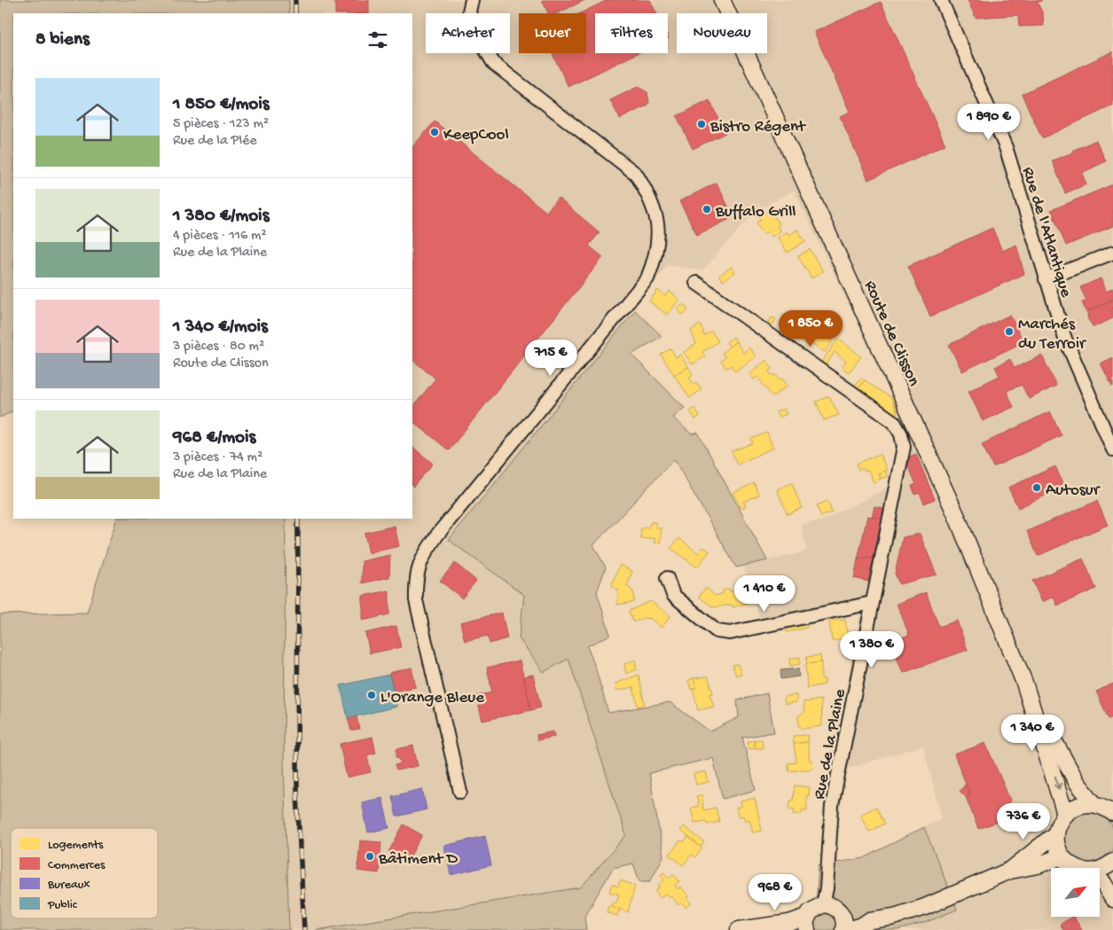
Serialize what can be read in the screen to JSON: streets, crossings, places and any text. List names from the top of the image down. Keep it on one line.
{"streets":{"main road":["Route de Clisson"],"street":["Rue de l'Atlantique","Rue de la Plaine"]},"places":["Bistro Régent","KeepCool","Buffalo Grill","Marchés du Terroir","Autosur","L'Orange Bleue","Bâtiment D"],"legend":["Logements","Commerces","Bureaux","Public"],"north":"top right","page":{"chip":["Acheter","Louer","Filtres","Nouveau"],"heading":"8 biens","list":[{"name":"1 850 €/mois","note":"5 pièces · 123 m² · Rue de la Plée"},{"name":"1 380 €/mois","note":"4 pièces · 116 m² · Rue de la Plaine"},{"name":"1 340 €/mois","note":"3 pièces · 80 m² · Route de Clisson"},{"name":"968 €/mois","note":"3 pièces · 74 m² · Rue de la Plaine"}],"price":["1 890 €","1 850 €","715 €","1 410 €","1 380 €","1 340 €","736 €","968 €"]}}
